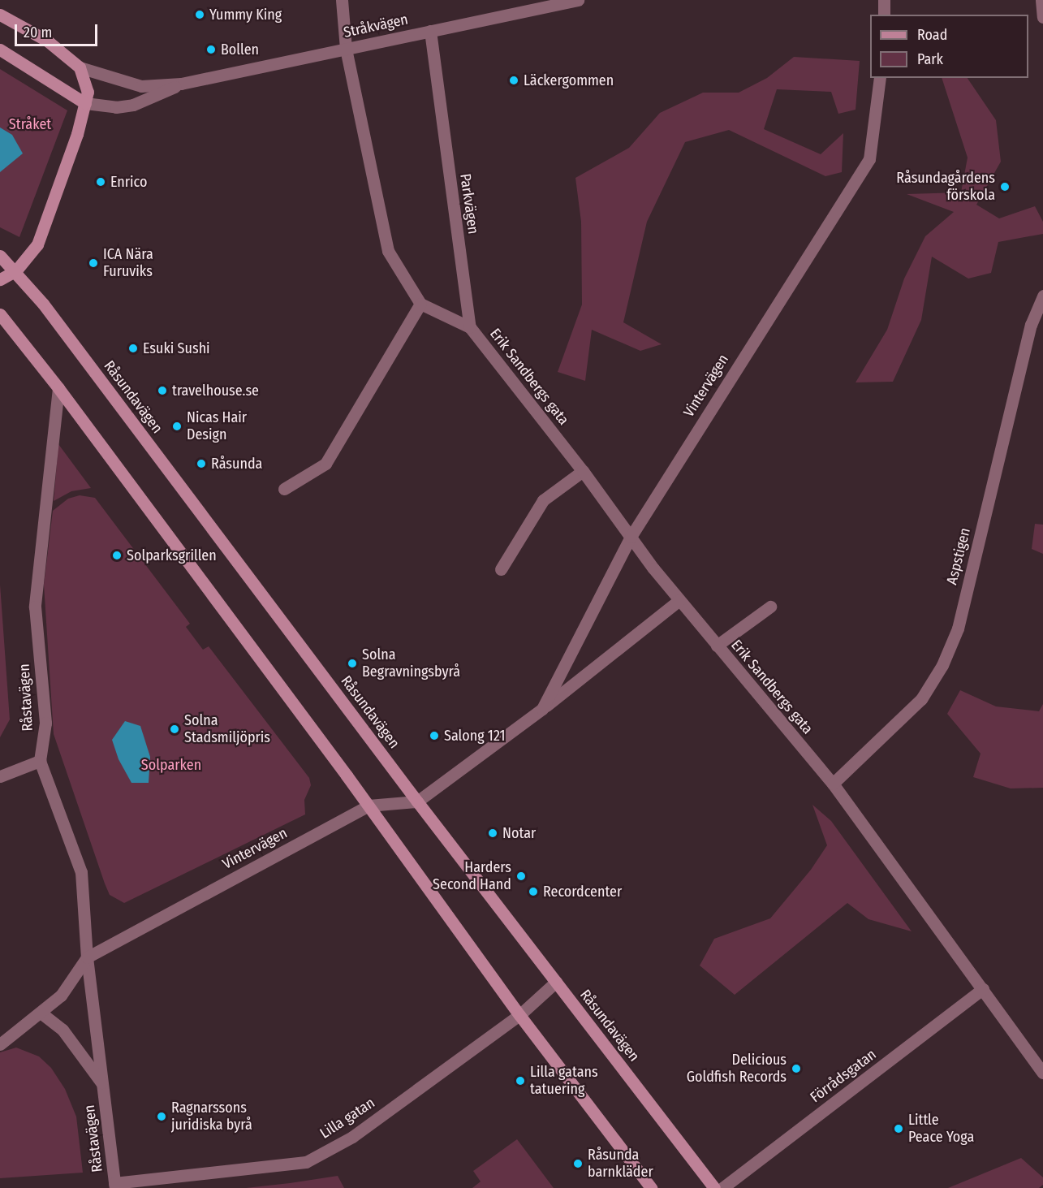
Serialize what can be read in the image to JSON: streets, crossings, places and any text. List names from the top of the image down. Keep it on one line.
{"streets":{"street":["Stråkvägen","Parkvägen","Erik Sandbergs gata","Vintervägen","Råsundavägen","Aspstigen","Råstavägen","Förrådsgatan","Lilla gatan"]},"crossings":[["Stråkvägen","Parkvägen"],["Parkvägen","Erik Sandbergs gata"],["Erik Sandbergs gata","Vintervägen"],["Erik Sandbergs gata","Aspstigen"],["Erik Sandbergs gata","Förrådsgatan"],["Vintervägen","Råsundavägen"],["Vintervägen","Råstavägen"],["Råsundavägen","Lilla gatan"],["Råstavägen","Lilla gatan"]],"parks":["Stråket","Solparken"],"places":["Yummy King","Bollen","Läckergommen","Enrico","Råsundagårdens förskola","ICA Nära Furuviks","Esuki Sushi","travelhouse.se","Nicas Hair Design","Råsunda","Solparksgrillen","Solna Begravningsbyrå","Solna Stadsmiljöpris","Salong 121","Notar","Harders Second Hand","Recordcenter","Delicious Goldfish Records","Lilla gatans tatuering","Ragnarssons juridiska byrå","Little Peace Yoga","Råsunda barnkläder"],"legend":["Road","Park"],"scale_bar":"20 m"}
